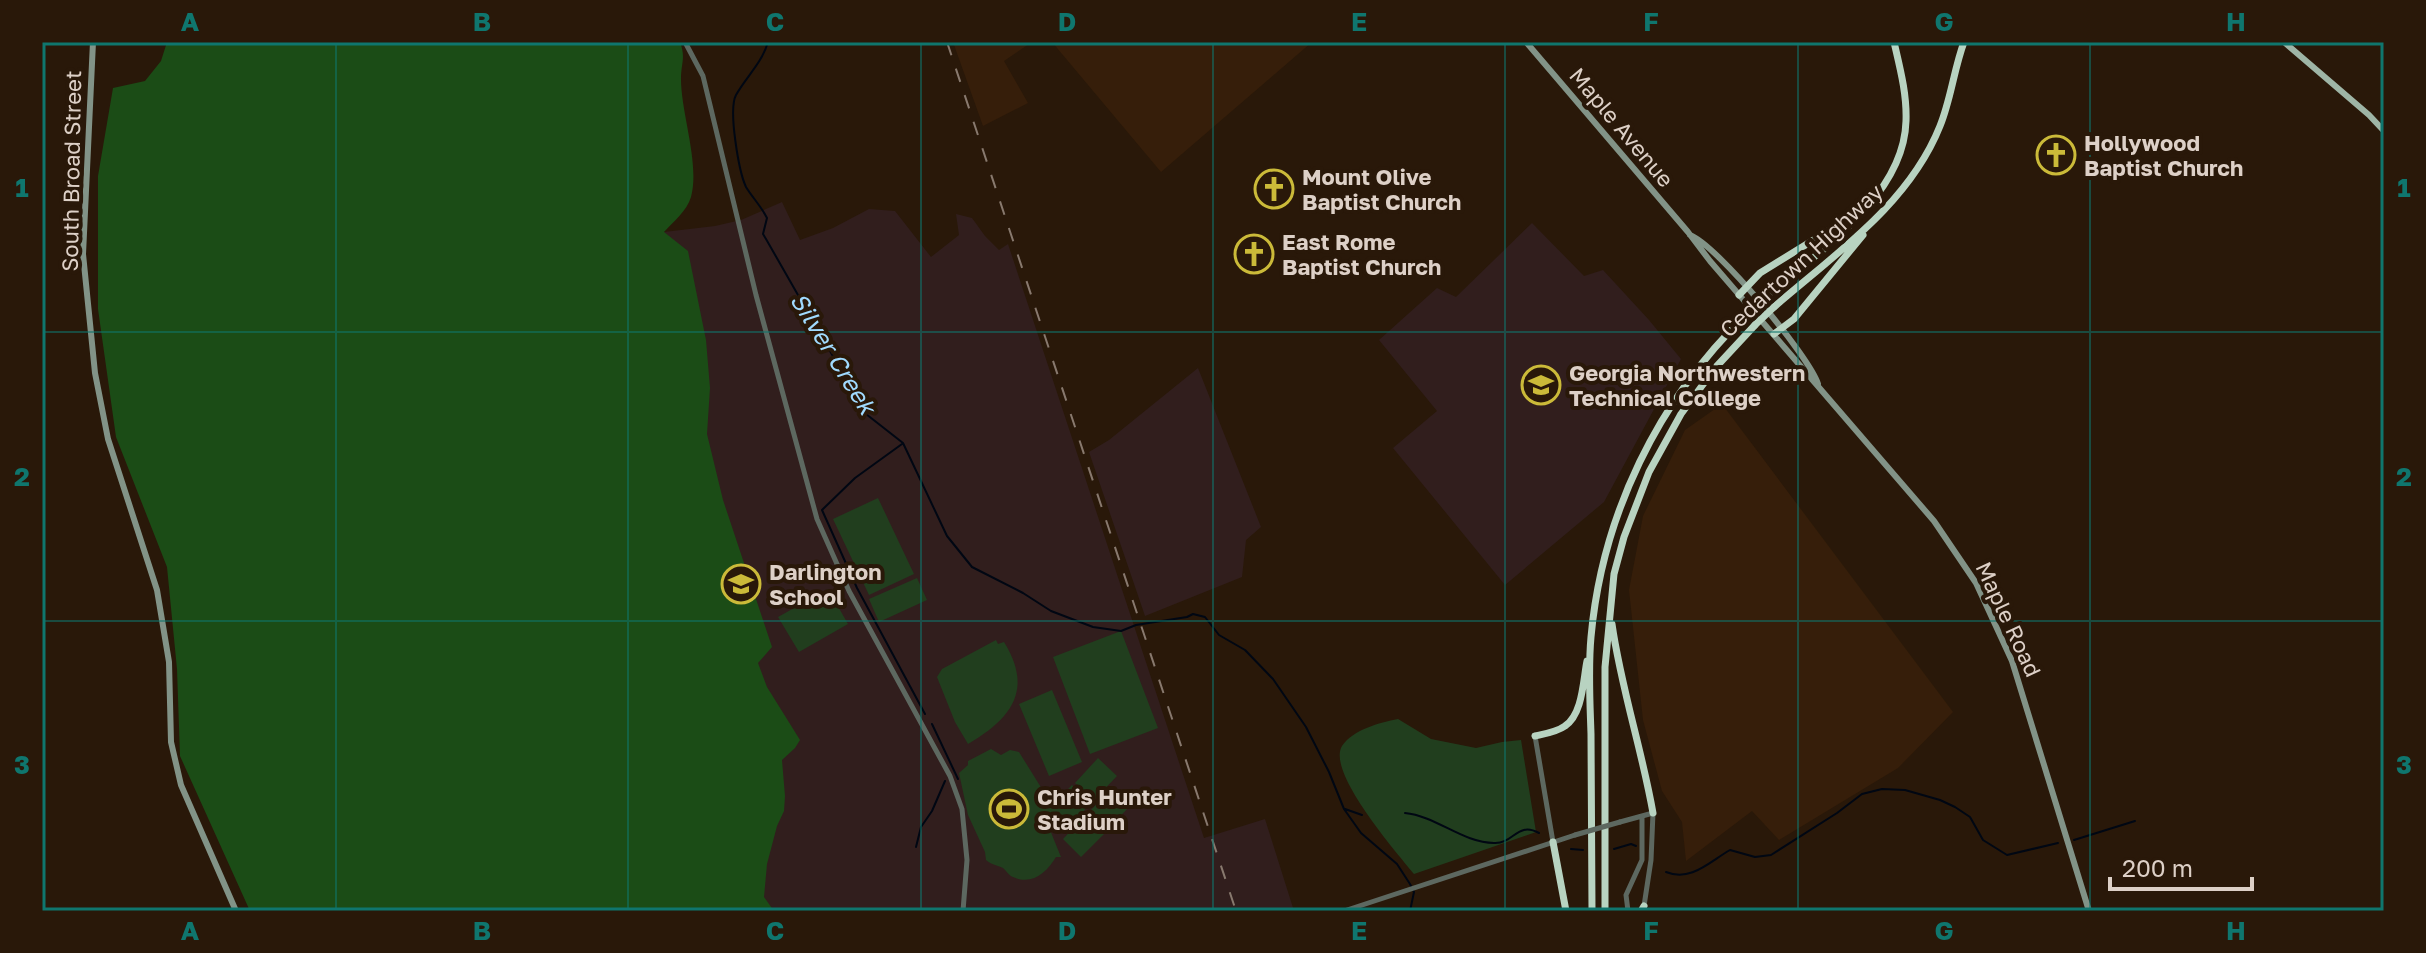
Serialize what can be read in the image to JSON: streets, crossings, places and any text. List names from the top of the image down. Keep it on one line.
{"streets":{"highway":["Cedartown Highway"],"main road":["Maple Avenue","South Broad Street","Maple Road"]},"crossings":[["Maple Avenue","Cedartown Highway"],["Maple Avenue","Maple Road"],["Cedartown Highway","Maple Road"]],"water":["Silver Creek"],"places":{"church":["Hollywood Baptist Church","Mount Olive Baptist Church","East Rome Baptist Church"],"school or university":["Georgia Northwestern Technical College","Darlington School"],"sports":["Chris Hunter Stadium"]},"scale_bar":"200 m","grid":{"columns":["A","B","C","D","E","F","G","H"],"rows":["1","2","3"]}}
